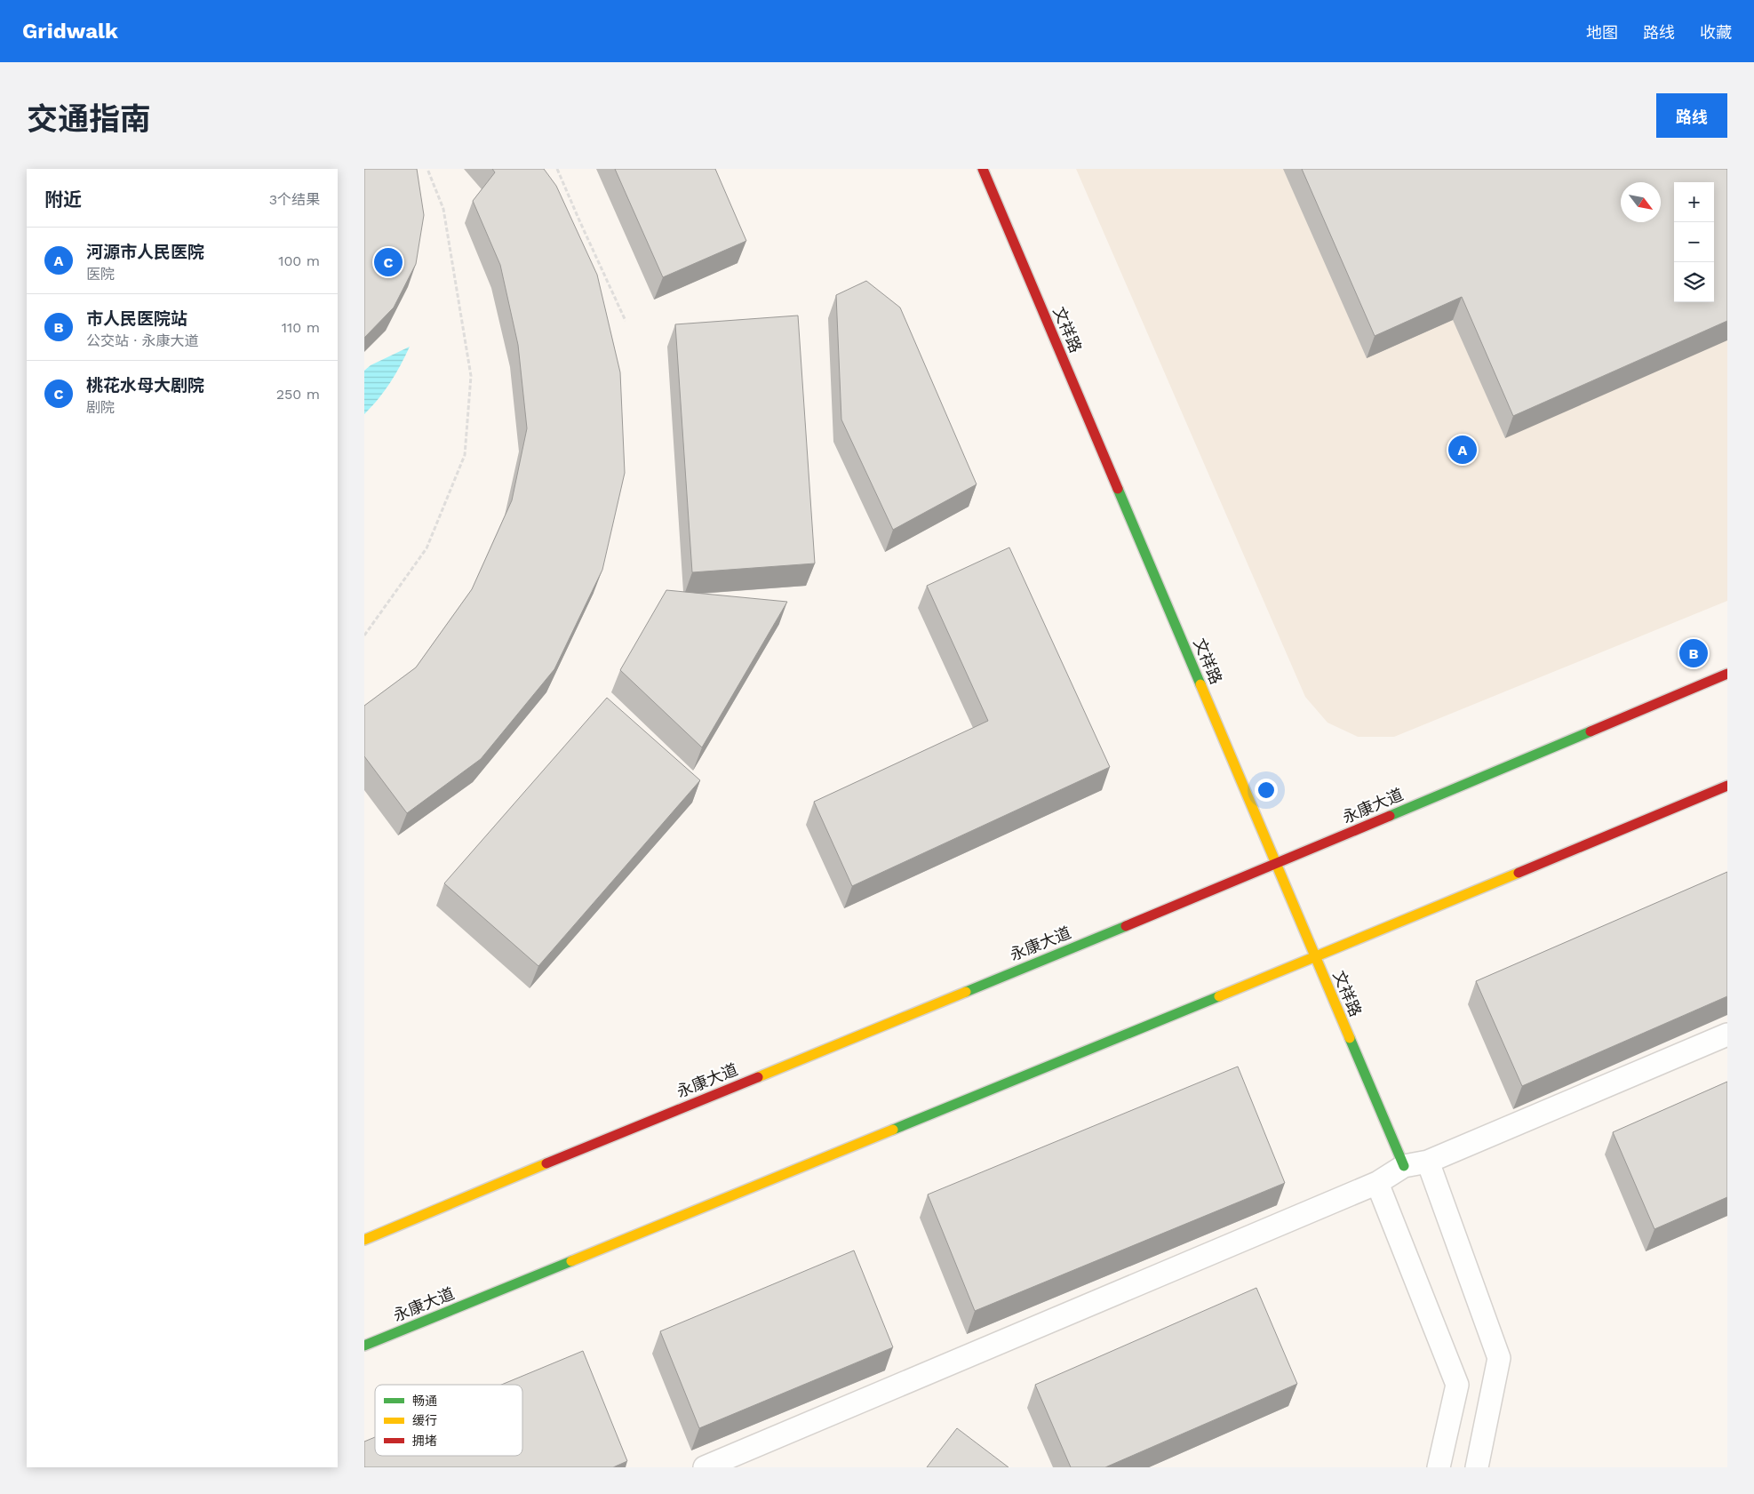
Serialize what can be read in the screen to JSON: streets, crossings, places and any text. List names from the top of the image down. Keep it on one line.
{"streets":{"main road":["文祥路","永康大道"]},"crossings":[["文祥路","永康大道"]],"legend":["畅通","缓行","拥堵"],"north":"bottom right","page":{"header":"Gridwalk","nav":["地图","路线","收藏"],"title":"交通指南","buttons":"路线","heading":["附近","3个结果"],"map_buttons":["+","−"],"list":[{"mark":"A","name":"河源市人民医院","note":"医院","value":"100 m"},{"mark":"B","name":"市人民医院站","note":"公交站 · 永康大道","value":"110 m"},{"mark":"C","name":"桃花水母大剧院","note":"剧院","value":"250 m"}],"pins":["C","A","B"]}}
